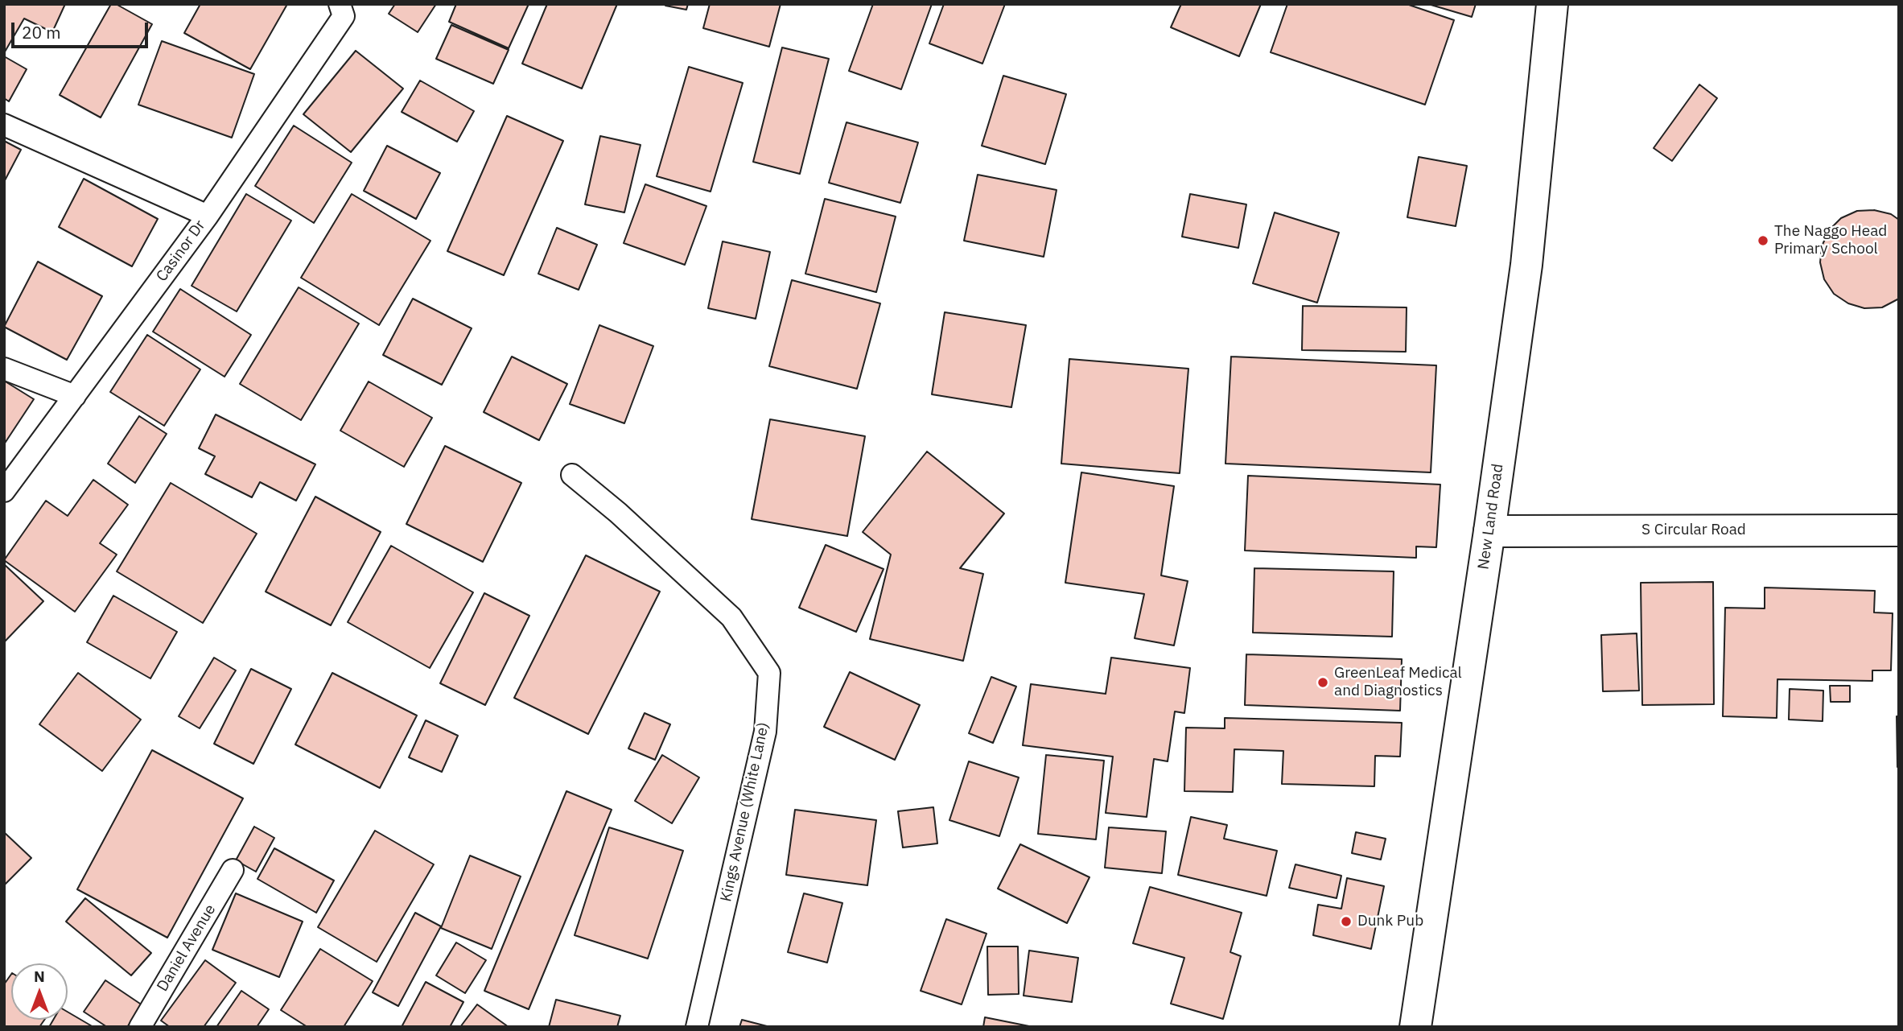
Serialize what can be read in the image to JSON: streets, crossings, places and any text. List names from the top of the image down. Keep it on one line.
{"streets":{"street":["New Land Road","S Circular Road"],"lane":["Casinor Dr","Kings Avenue (White Lane)","Daniel Avenue"]},"crossings":[["New Land Road","S Circular Road"]],"places":["The Naggo Head Primary School","GreenLeaf Medical and Diagnostics","Dunk Pub"],"scale_bar":"20 m","north":"top"}
